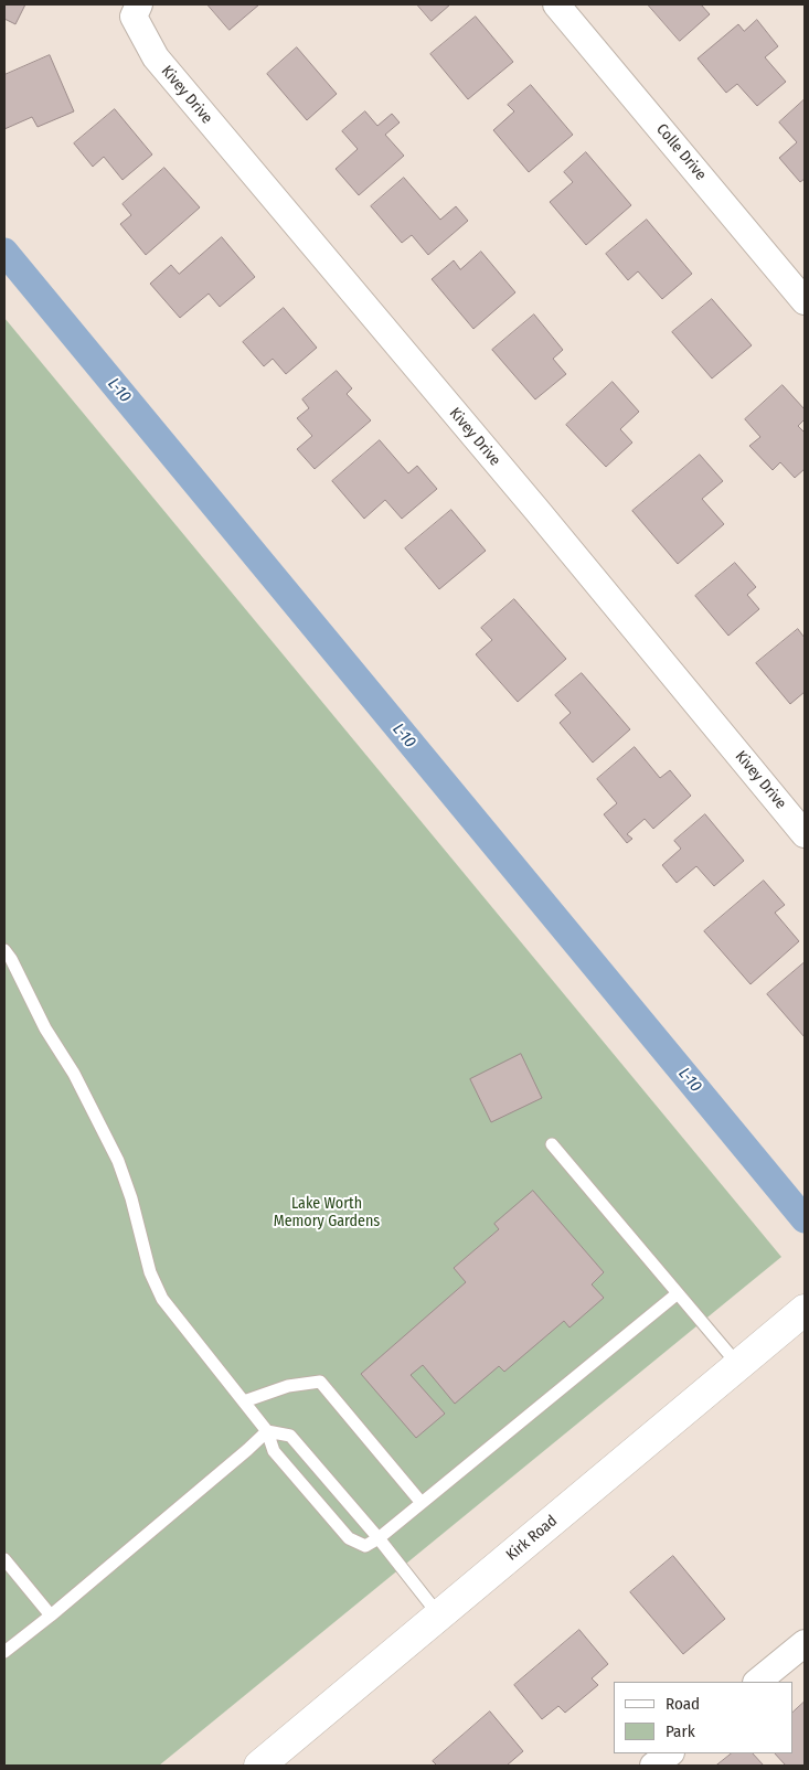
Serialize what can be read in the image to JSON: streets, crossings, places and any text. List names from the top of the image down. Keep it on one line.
{"streets":{"street":["Kivey Drive","Colle Drive","Kirk Road"]},"water":["L-10"],"parks":["Lake Worth Memory Gardens"],"legend":["Road","Park"]}
